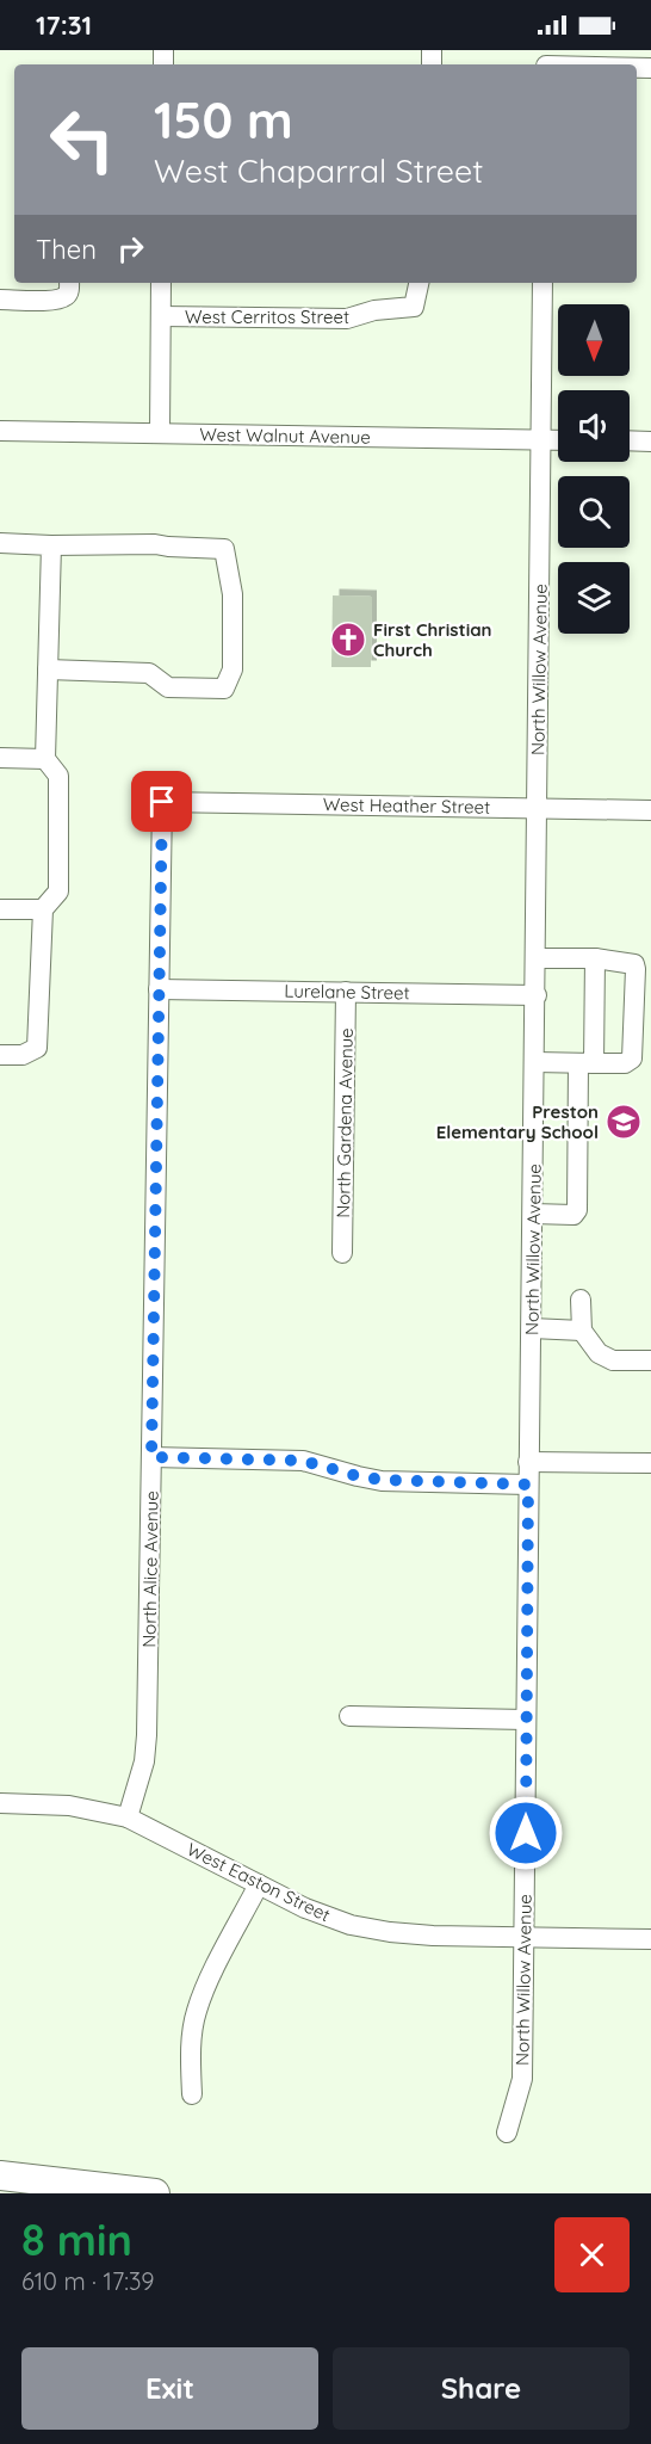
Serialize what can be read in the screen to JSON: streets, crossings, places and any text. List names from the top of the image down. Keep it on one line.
{"streets":{"street":["West Cerritos Street","West Walnut Avenue","North Willow Avenue","West Heather Street","Lurelane Street","North Gardena Avenue","North Alice Avenue","West Easton Street"]},"crossings":[["West Walnut Avenue","North Willow Avenue"],["North Willow Avenue","West Heather Street"],["North Willow Avenue","Lurelane Street"],["North Willow Avenue","West Easton Street"],["West Heather Street","North Alice Avenue"],["Lurelane Street","North Gardena Avenue"],["Lurelane Street","North Alice Avenue"],["North Alice Avenue","West Easton Street"]],"places":{"church":["First Christian Church"],"school or university":["Preston Elementary School"]},"north":"bottom","page":{"status":"17:31","turn":["150 m","West Chaparral Street"],"then":"Then","heading":["8 min","610 m · 17:39"],"buttons":["Exit","Share"]}}
